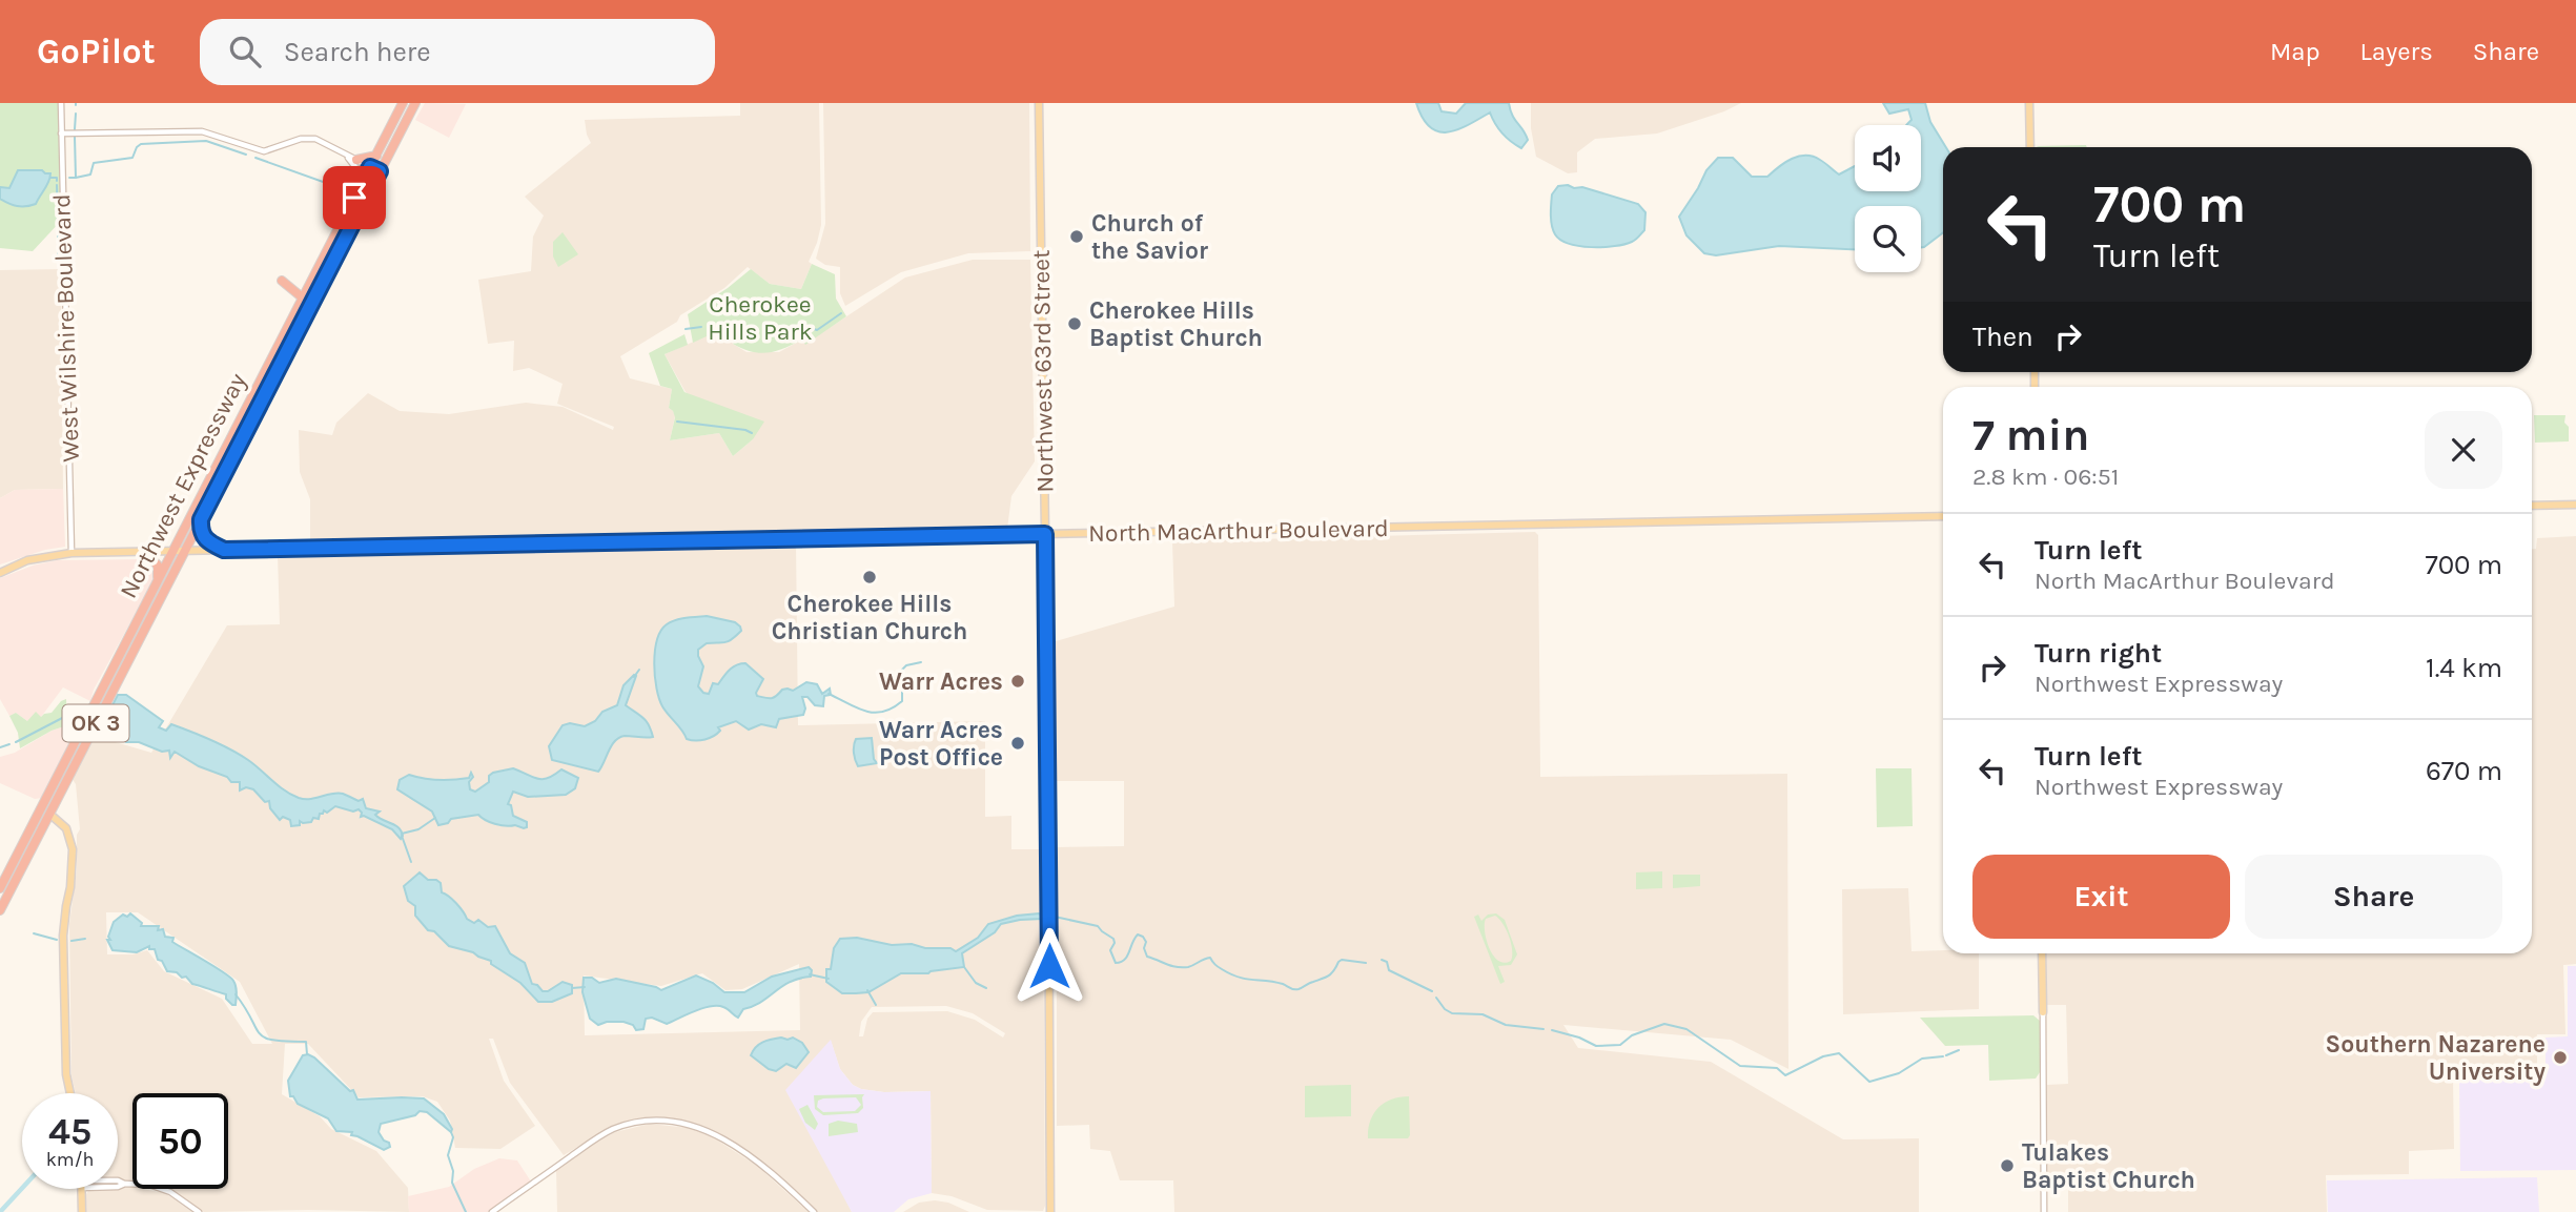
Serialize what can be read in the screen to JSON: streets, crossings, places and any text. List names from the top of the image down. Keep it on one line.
{"streets":{"highway":["Northwest Expressway","OK 3"],"main road":["Northwest 63rd Street","North MacArthur Boulevard"],"street":["West Wilshire Boulevard"]},"crossings":[["West Wilshire Boulevard","North MacArthur Boulevard"],["Northwest 63rd Street","North MacArthur Boulevard"],["Northwest Expressway","North MacArthur Boulevard"]],"parks":["Cherokee Hills Park"],"places":["Church of the Savior","Cherokee Hills Baptist Church","Cherokee Hills Christian Church","Warr Acres","Warr Acres Post Office","Southern Nazarene University","Tulakes Baptist Church"],"page":{"header":"GoPilot","search":"Search here","nav":["Map","Layers","Share"],"turn":["700 m","Turn left"],"then":"Then","heading":["7 min","2.8 km · 06:51"],"list":[{"name":"Turn left","note":"North MacArthur Boulevard","value":"700 m"},{"name":"Turn right","note":"Northwest Expressway","value":"1.4 km"},{"name":"Turn left","note":"Northwest Expressway","value":"670 m"}],"buttons":["Exit","Share"],"speed":"45 km/h","limit":"50"}}
